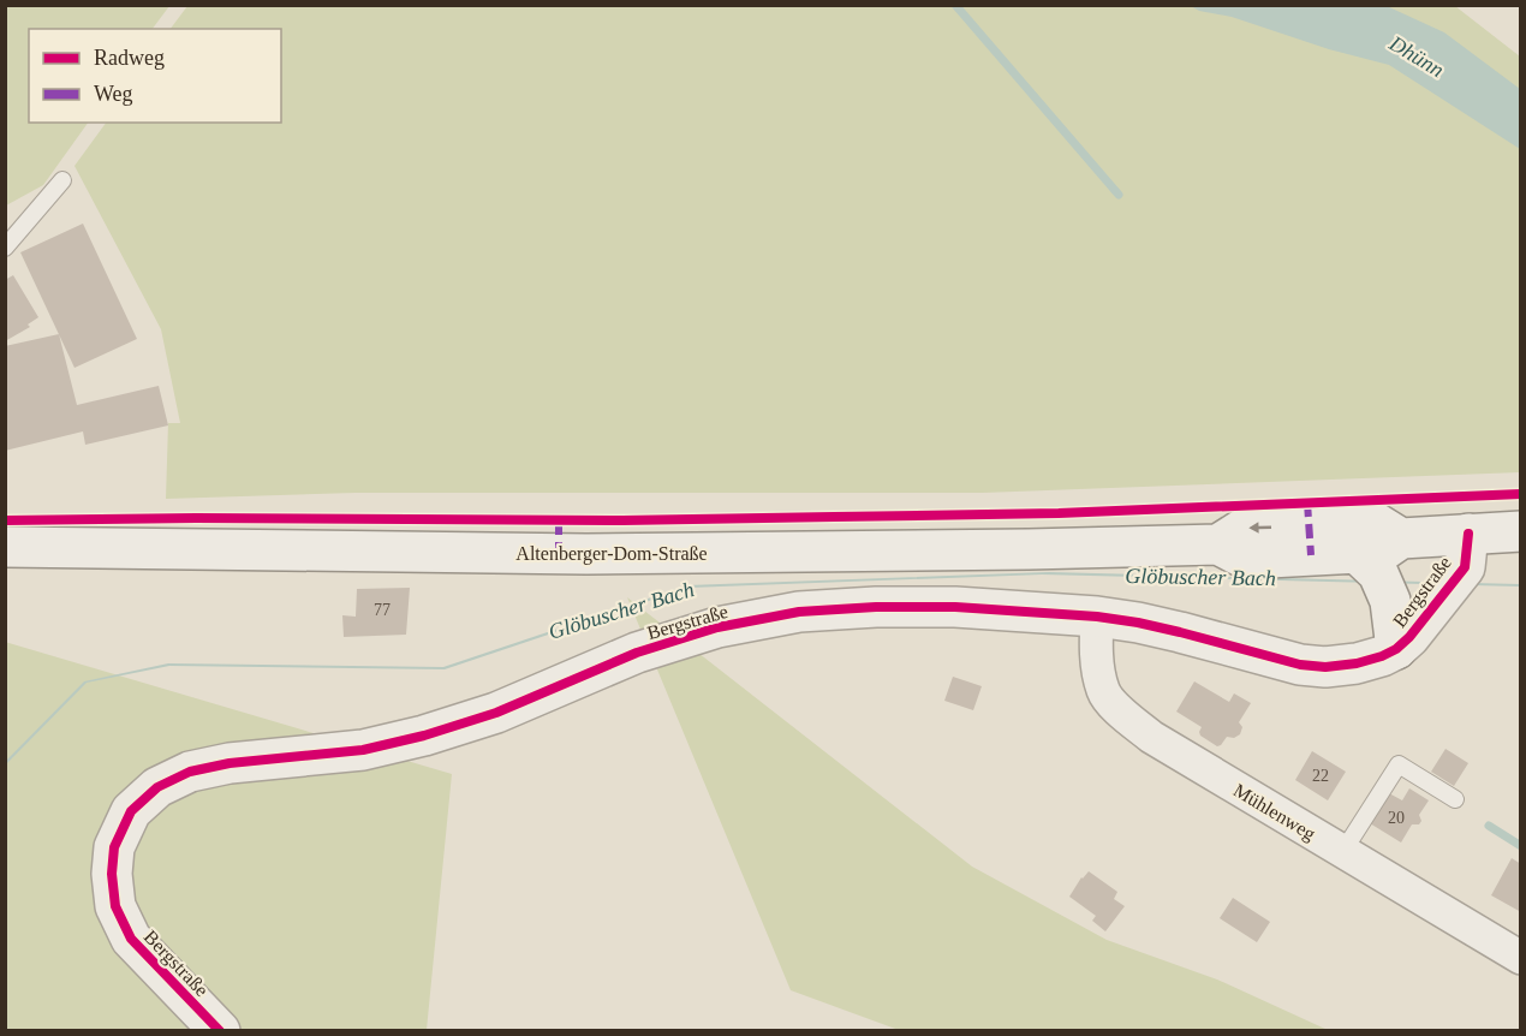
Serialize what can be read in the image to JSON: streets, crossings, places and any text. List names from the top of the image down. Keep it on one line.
{"streets":{"main road":["Altenberger-Dom-Straße","Bergstraße"],"street":["Mühlenweg"]},"crossings":[["Altenberger-Dom-Straße","Bergstraße"],["Bergstraße","Mühlenweg"]],"water":["Dhünn","Glöbuscher Bach"],"house_numbers":["77","22","20"],"legend":["Radweg","Weg"]}
